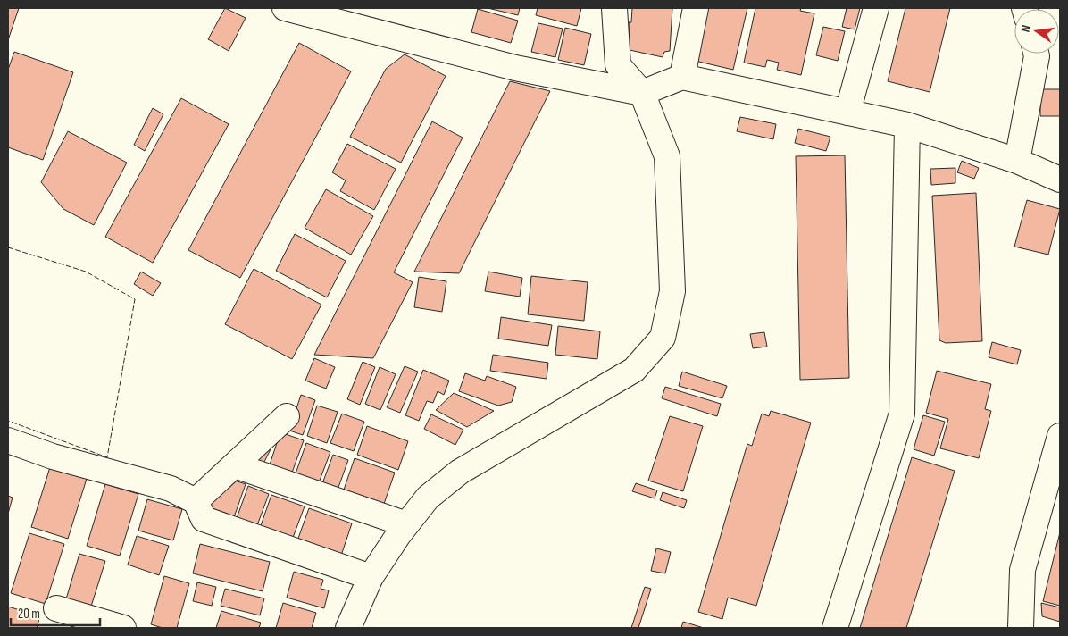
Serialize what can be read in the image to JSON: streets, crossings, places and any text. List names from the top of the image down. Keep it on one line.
{"scale_bar":"20 m","north":"left"}
